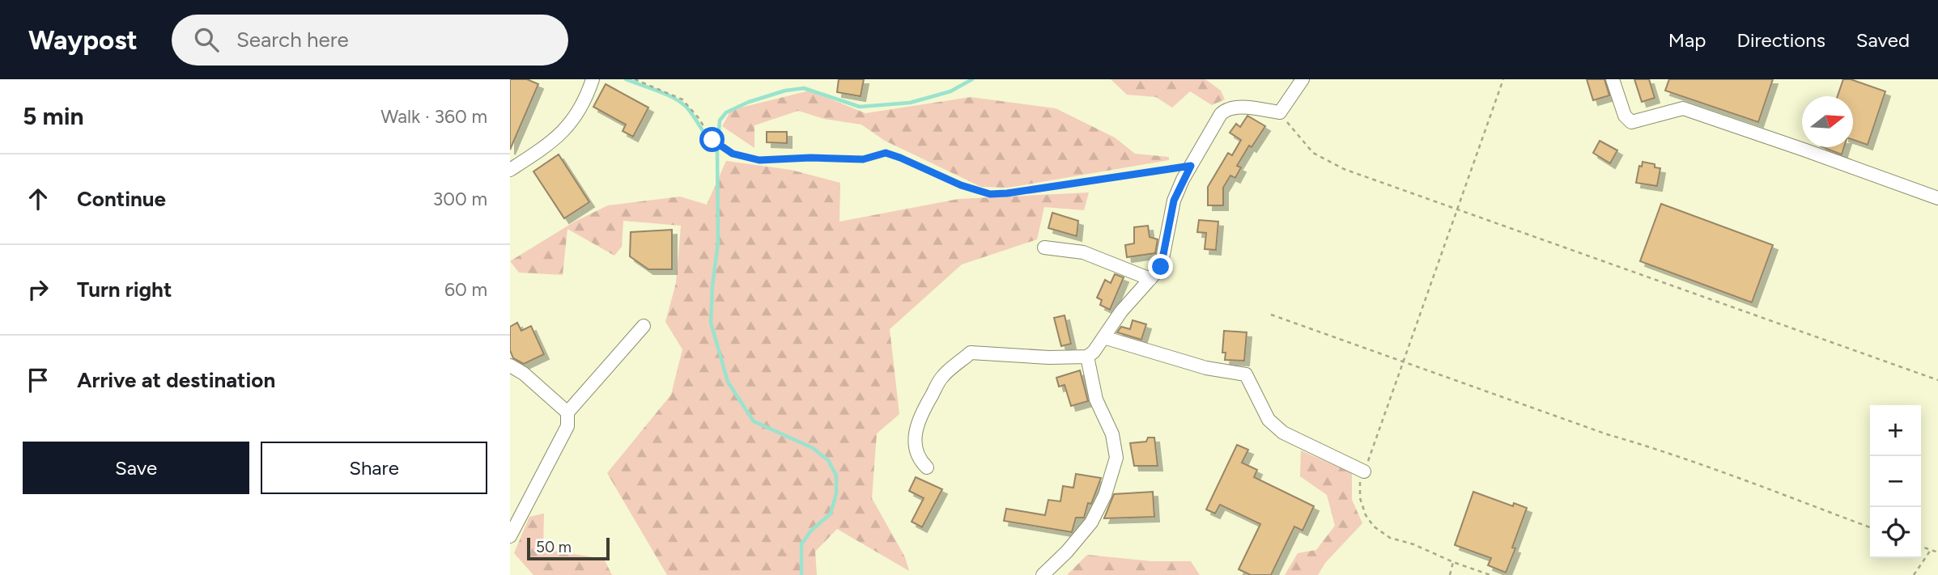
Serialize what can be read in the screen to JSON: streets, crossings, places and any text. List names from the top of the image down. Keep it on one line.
{"scale_bar":"50 m","north":"right","page":{"header":"Waypost","search":"Search here","nav":["Map","Directions","Saved"],"heading":["5 min","Walk · 360 m"],"list":[["Continue","300 m"],["Turn right","60 m"],"Arrive at destination"],"map_buttons":["+","−"],"buttons":["Save","Share"],"scale":"50 m"}}
